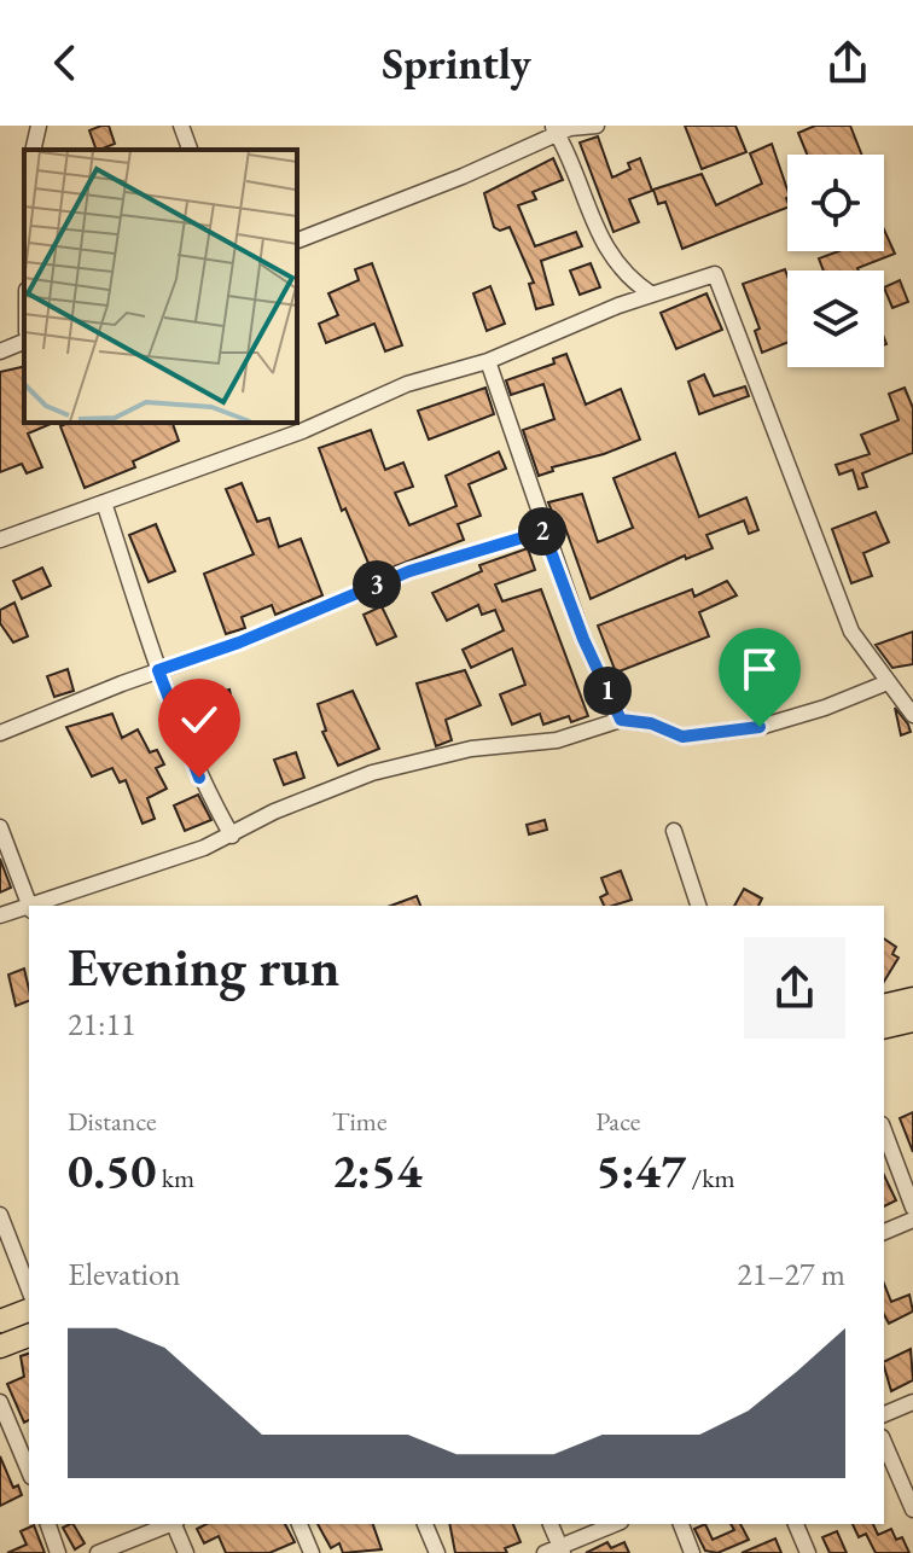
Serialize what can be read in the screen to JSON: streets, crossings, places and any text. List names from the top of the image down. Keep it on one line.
{"page":{"header":"Sprintly","pins":["2","3","1"],"heading":["Evening run","21:11"],"stats":[["Distance","0.50 km"],["Time","2:54"],["Pace","5:47 /km"]],"chart":["Elevation","21–27 m"]}}
